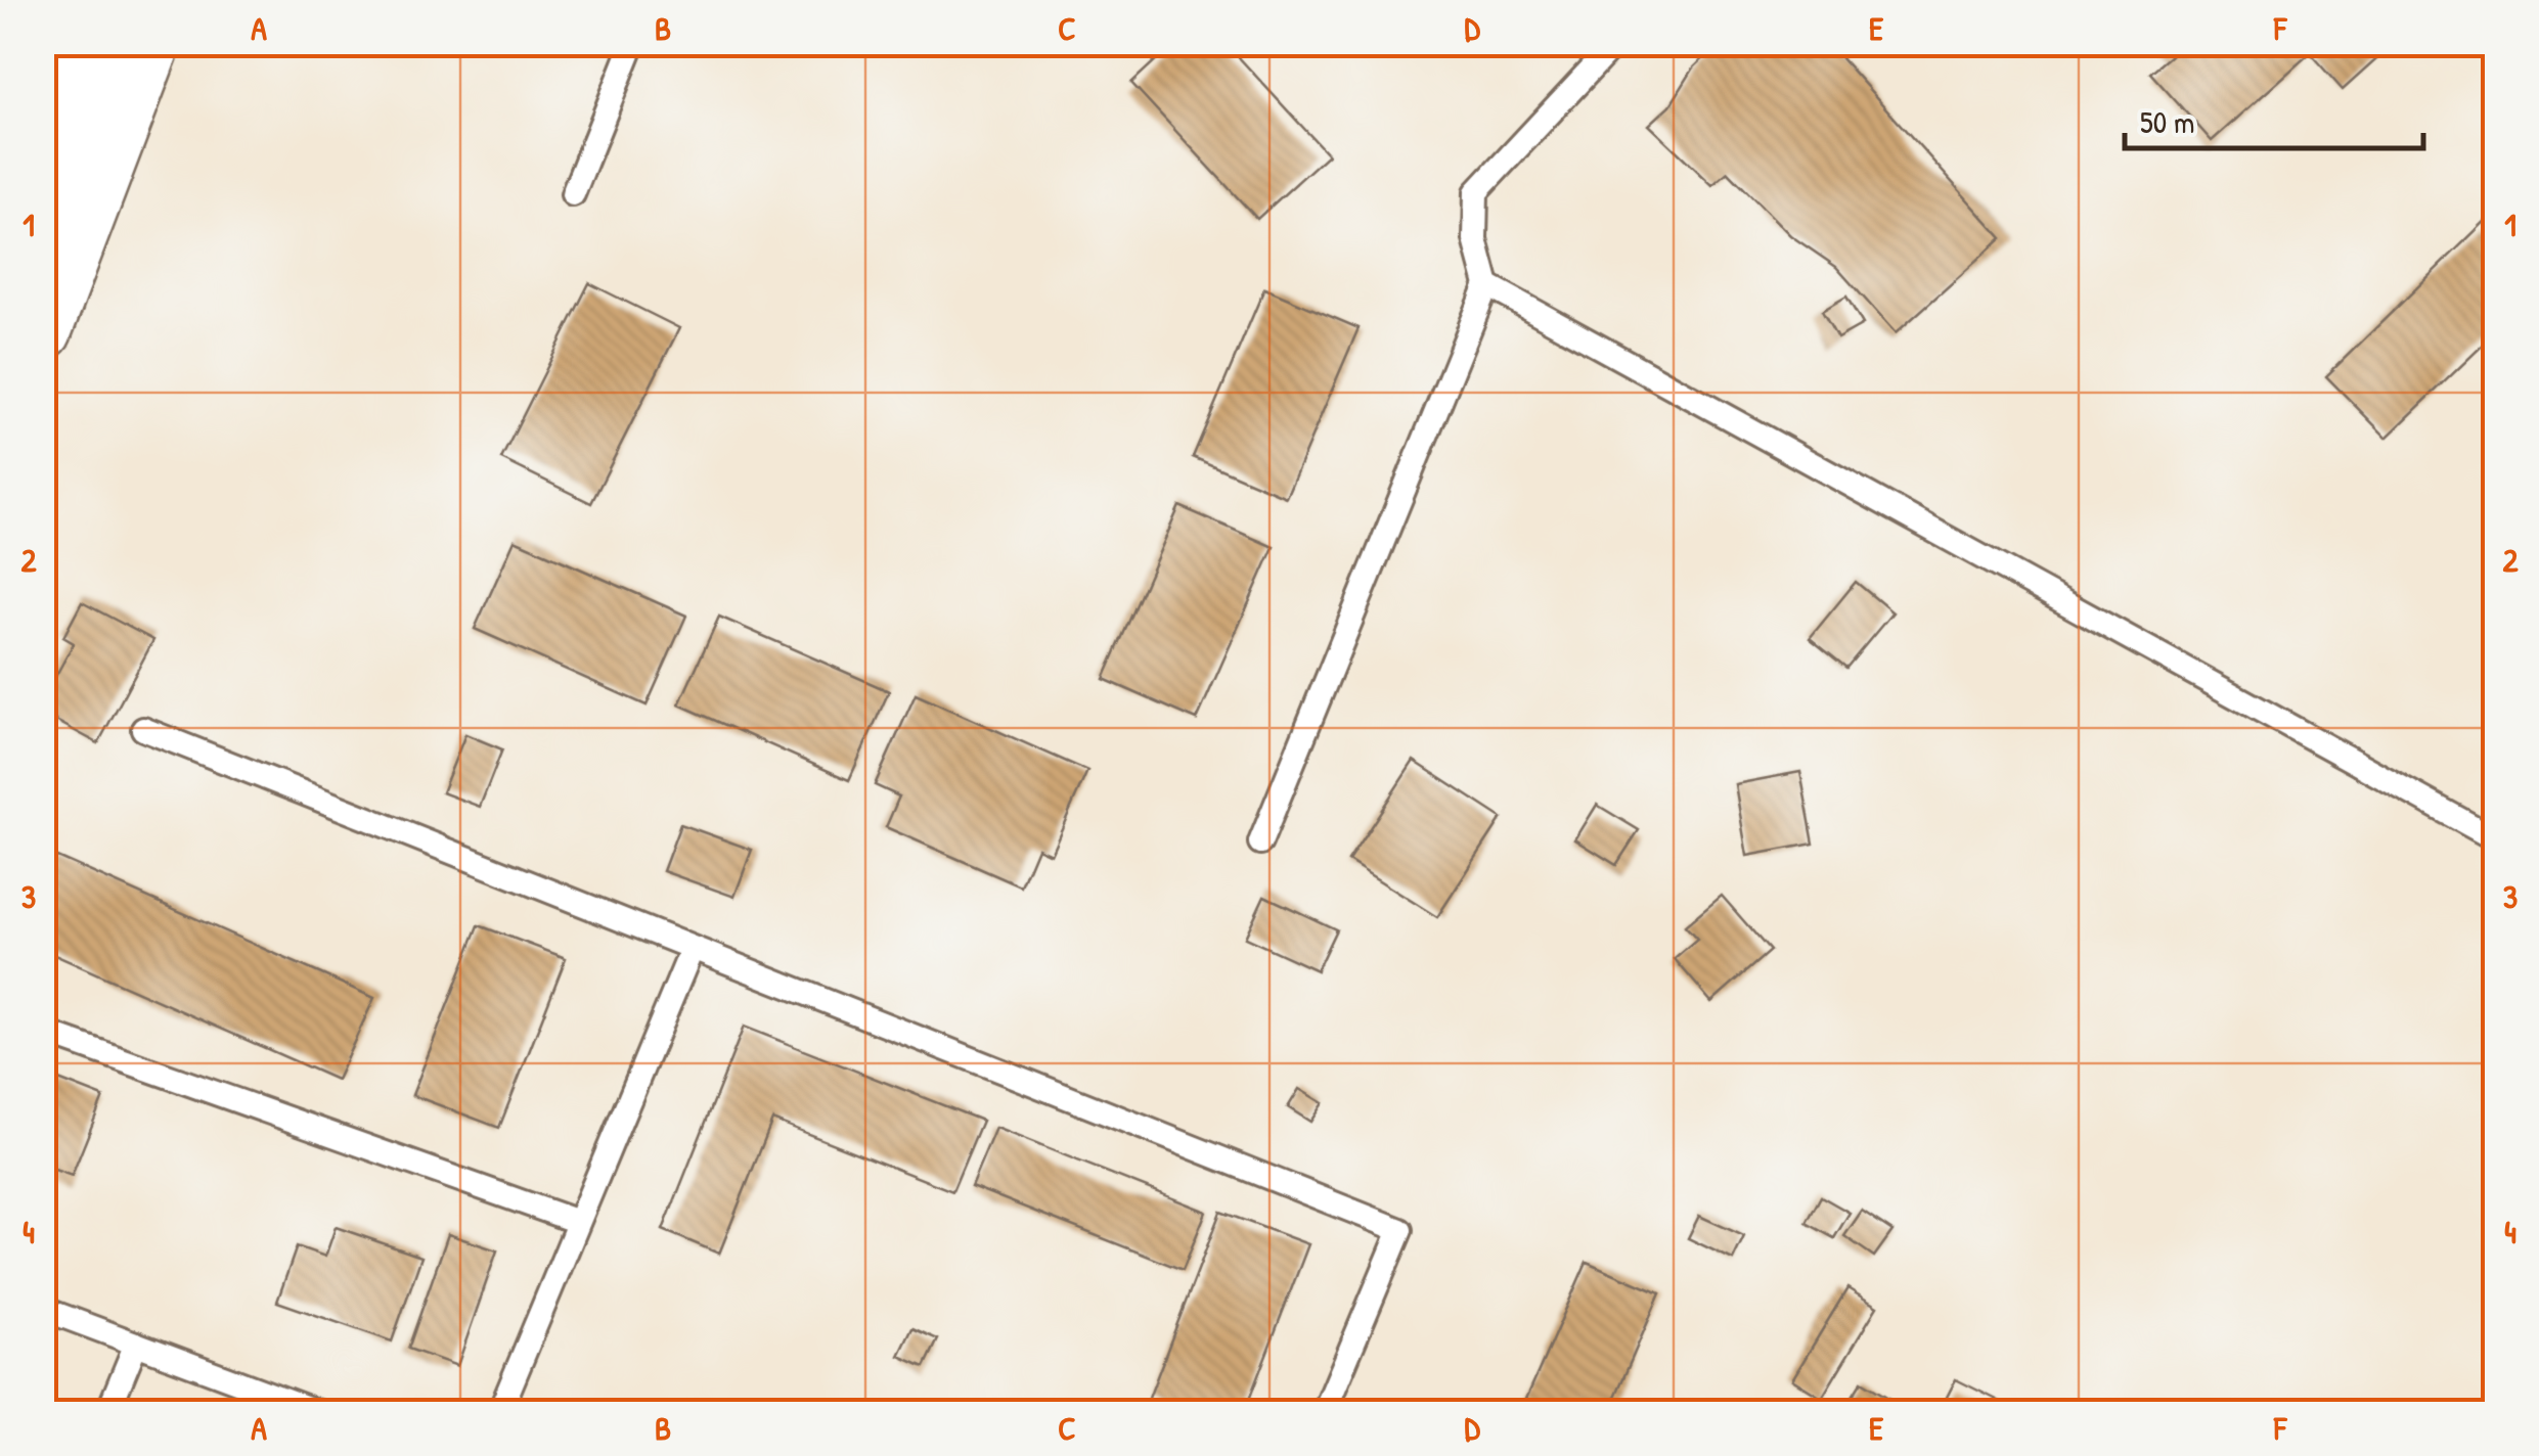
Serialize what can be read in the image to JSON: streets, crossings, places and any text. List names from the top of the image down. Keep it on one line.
{"scale_bar":"50 m","grid":{"columns":["A","B","C","D","E","F"],"rows":["1","2","3","4"]}}
